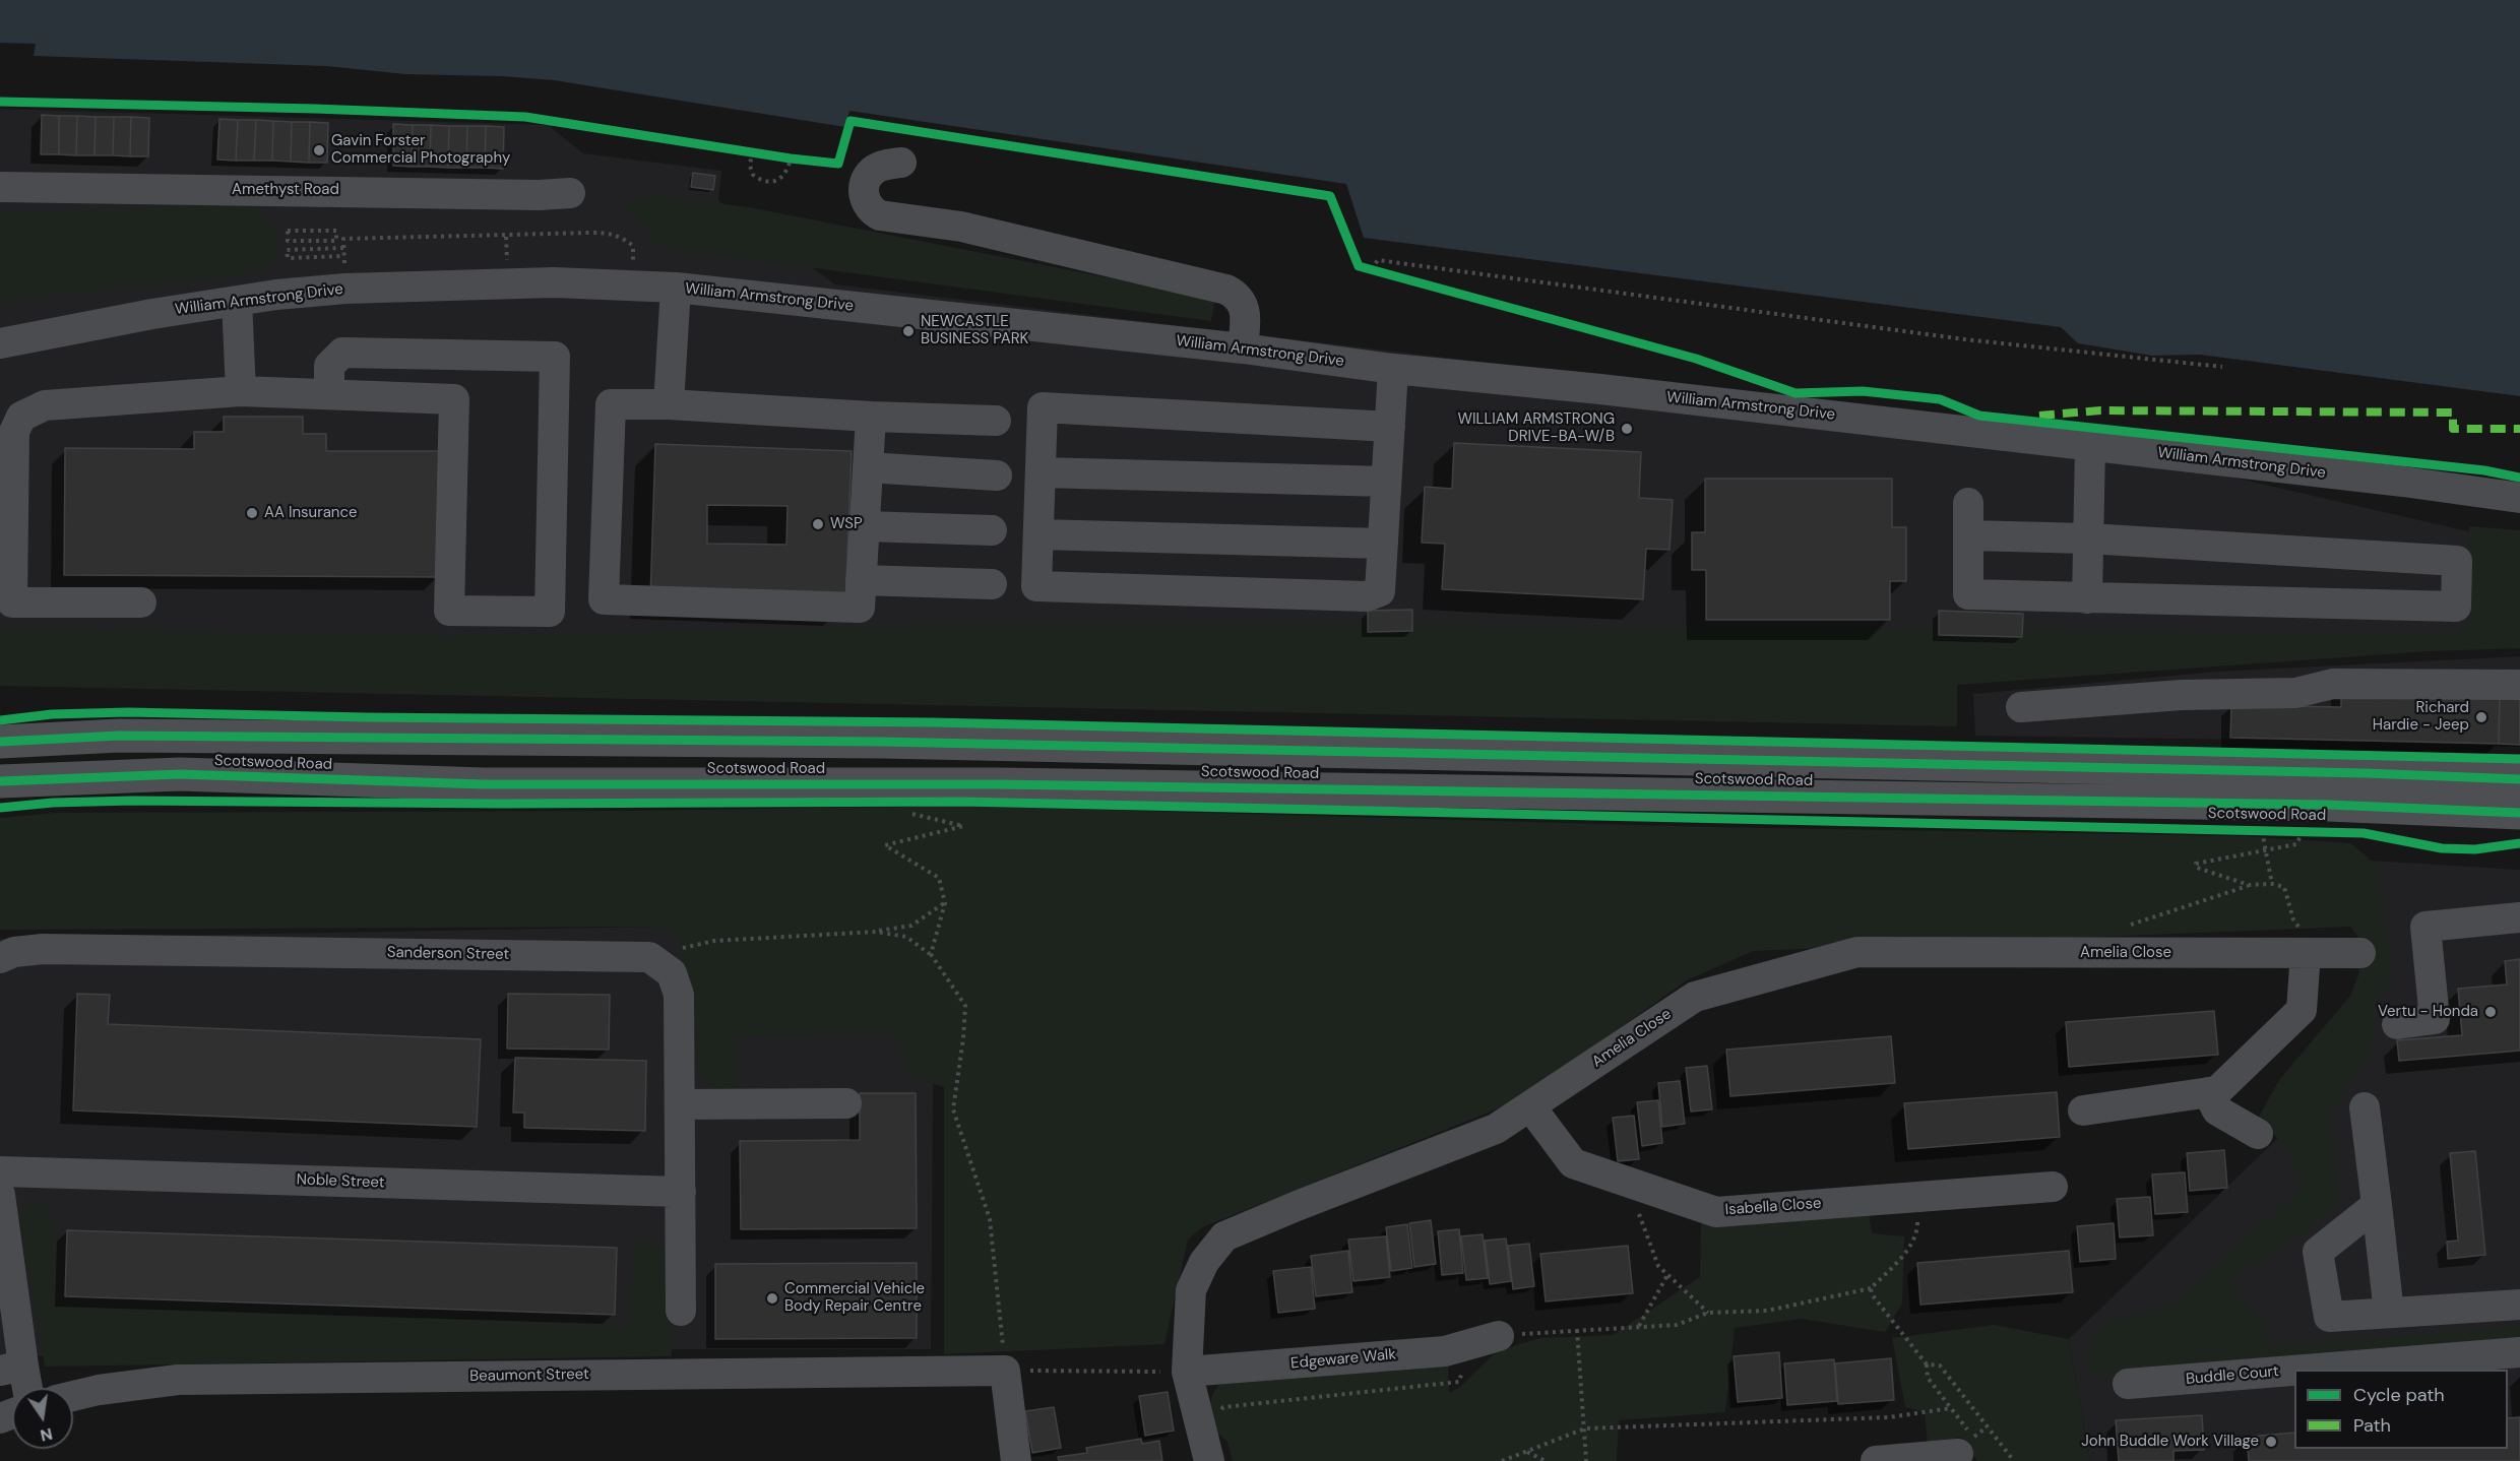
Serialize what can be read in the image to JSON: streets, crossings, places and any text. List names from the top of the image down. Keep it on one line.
{"streets":{"main road":["Scotswood Road"],"street":["Amethyst Road","William Armstrong Drive","Amelia Close","Sanderson Street","Noble Street","Isabella Close","Edgeware Walk","Beaumont Street","Buddle Court"]},"crossings":[["Amelia Close","Isabella Close"],["Amelia Close","Edgeware Walk"]],"places":["Gavin Forster Commercial Photography","NEWCASTLE BUSINESS PARK","WILLIAM ARMSTRONG DRIVE-BA-W/B","AA Insurance","WSP","Richard Hardie - Jeep","Vertu - Honda","Commercial Vehicle Body Repair Centre","John Buddle Work Village"],"legend":["Cycle path","Path"],"north":"bottom"}
